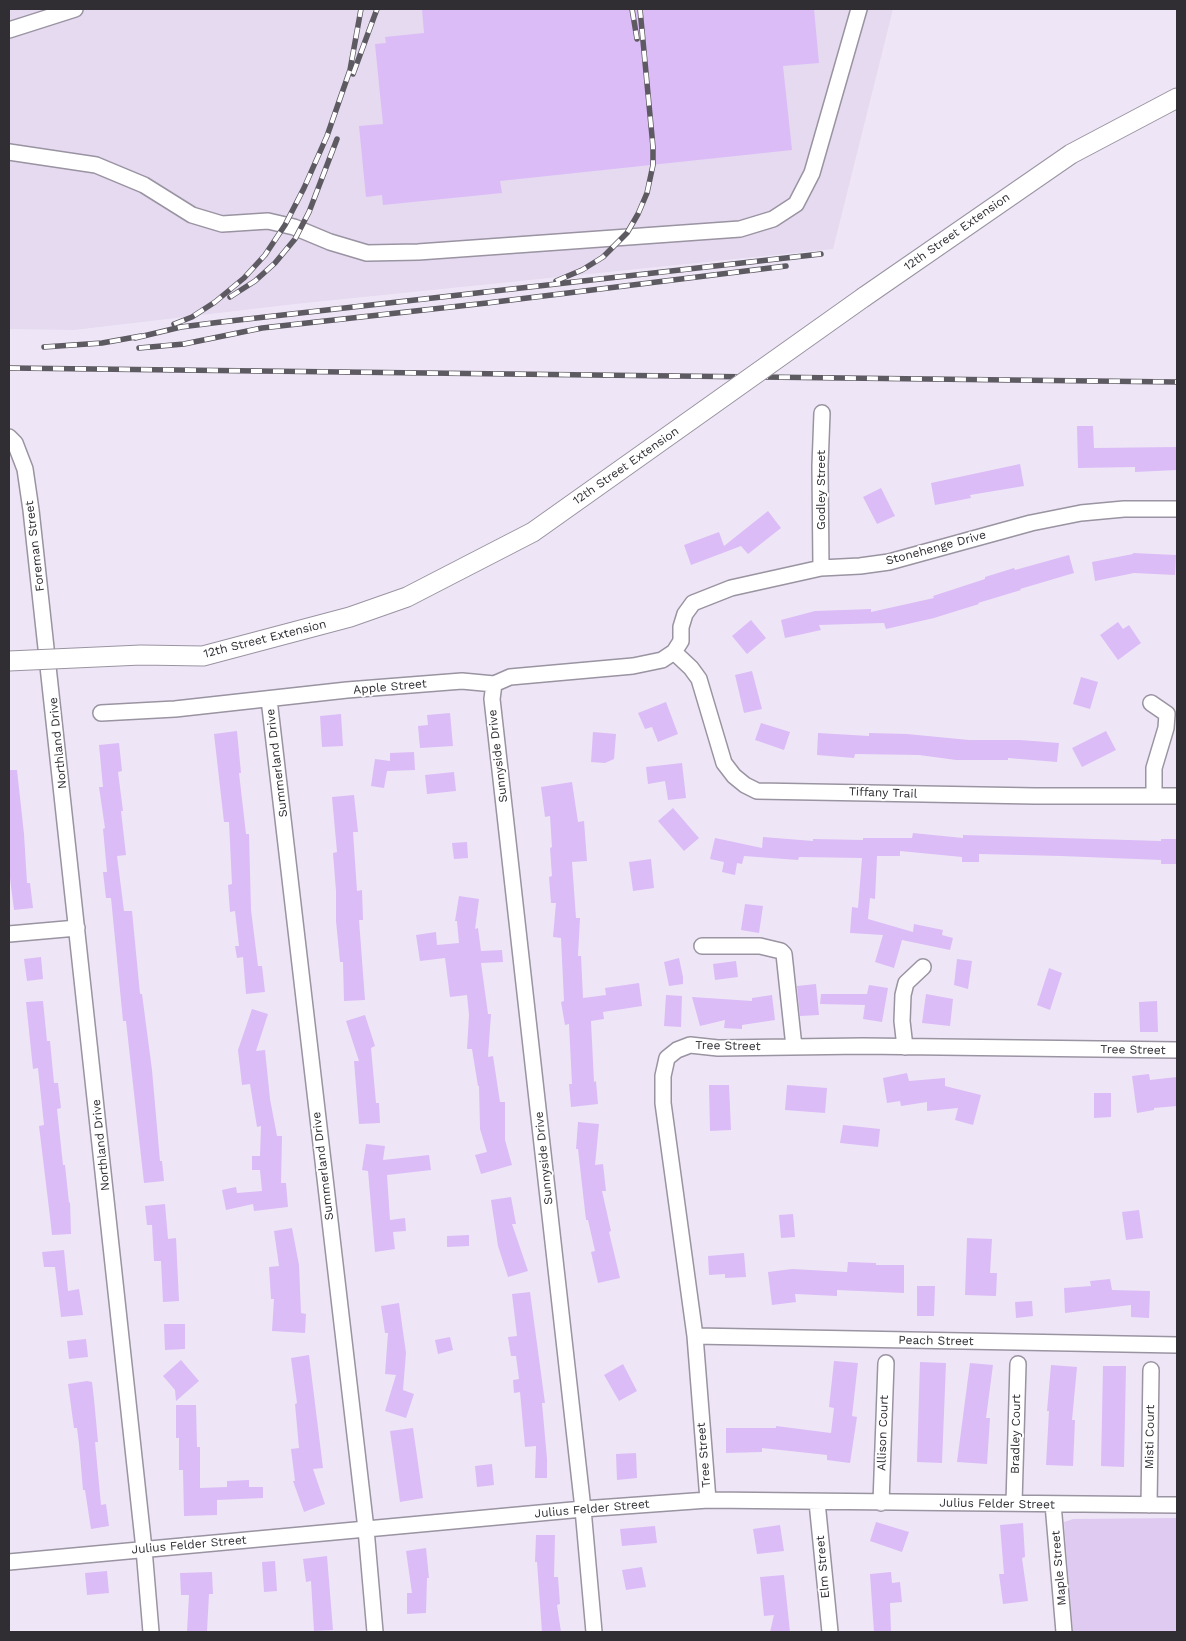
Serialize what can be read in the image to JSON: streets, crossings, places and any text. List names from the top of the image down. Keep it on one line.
{"streets":{"main road":["12th Street Extension"],"street":["Godley Street","Foreman Street","Stonehenge Drive","Apple Street","Northland Drive","Sunnyside Drive","Summerland Drive","Tiffany Trail","Tree Street","Peach Street","Allison Court","Bradley Court","Misti Court","Julius Felder Street","Elm Street","Maple Street"]},"crossings":[["12th Street Extension","Foreman Street"],["12th Street Extension","Northland Drive"],["Godley Street","Stonehenge Drive"],["Foreman Street","Northland Drive"],["Stonehenge Drive","Apple Street"],["Stonehenge Drive","Tiffany Trail"],["Apple Street","Sunnyside Drive"],["Apple Street","Summerland Drive"],["Apple Street","Tiffany Trail"],["Northland Drive","Julius Felder Street"],["Sunnyside Drive","Julius Felder Street"],["Summerland Drive","Julius Felder Street"],["Tree Street","Peach Street"],["Tree Street","Julius Felder Street"],["Allison Court","Julius Felder Street"],["Bradley Court","Julius Felder Street"],["Misti Court","Julius Felder Street"],["Julius Felder Street","Elm Street"],["Julius Felder Street","Maple Street"]]}
